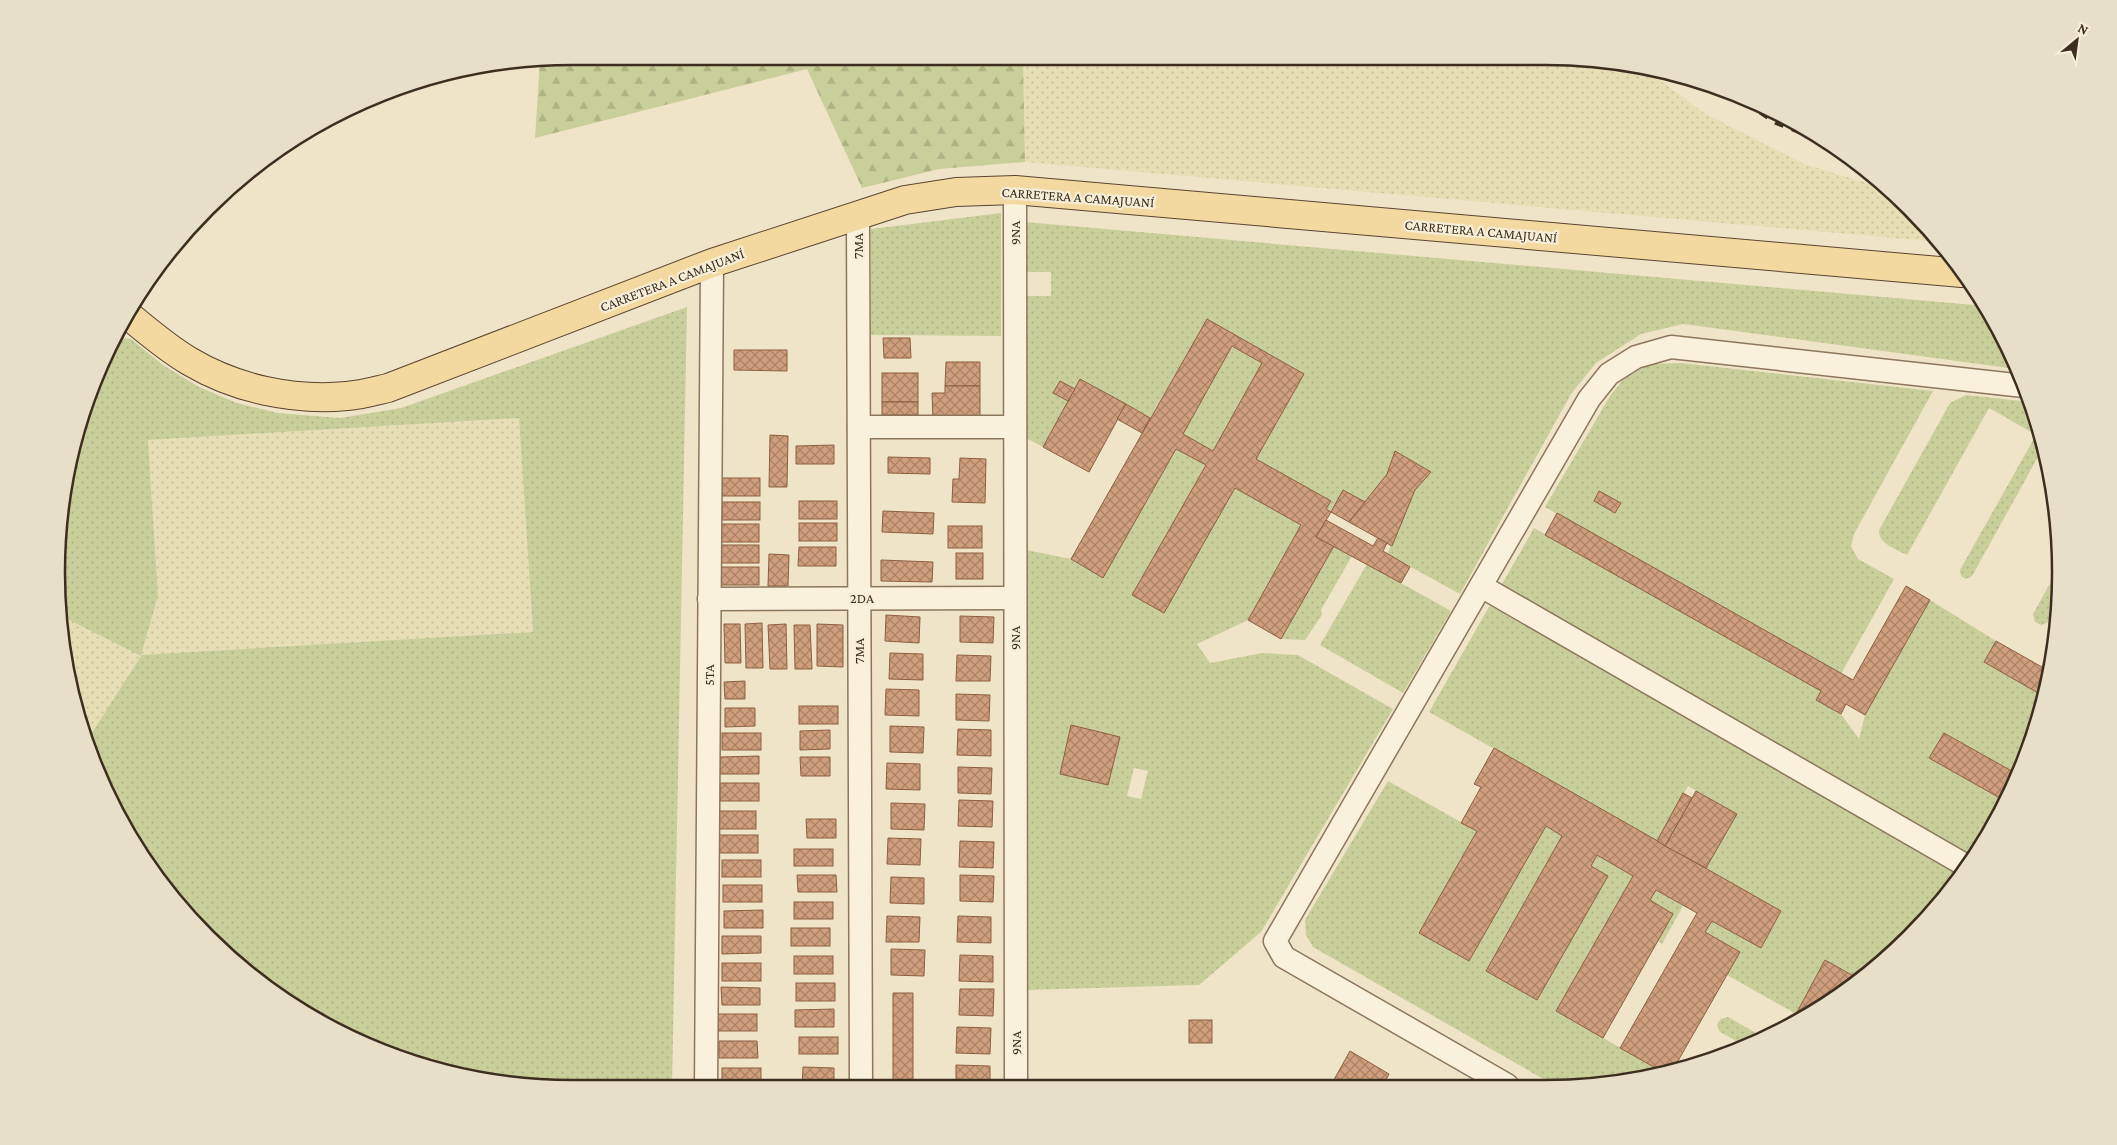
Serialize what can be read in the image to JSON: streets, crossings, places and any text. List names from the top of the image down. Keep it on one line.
{"streets":{"main road":["CARRETERA A CAMAJUANÍ"],"street":["9NA","7MA","2DA","5TA"]},"crossings":[["CARRETERA A CAMAJUANÍ","9NA"],["CARRETERA A CAMAJUANÍ","7MA"],["CARRETERA A CAMAJUANÍ","5TA"],["9NA","2DA"],["7MA","2DA"],["2DA","5TA"]],"north":"top right"}
